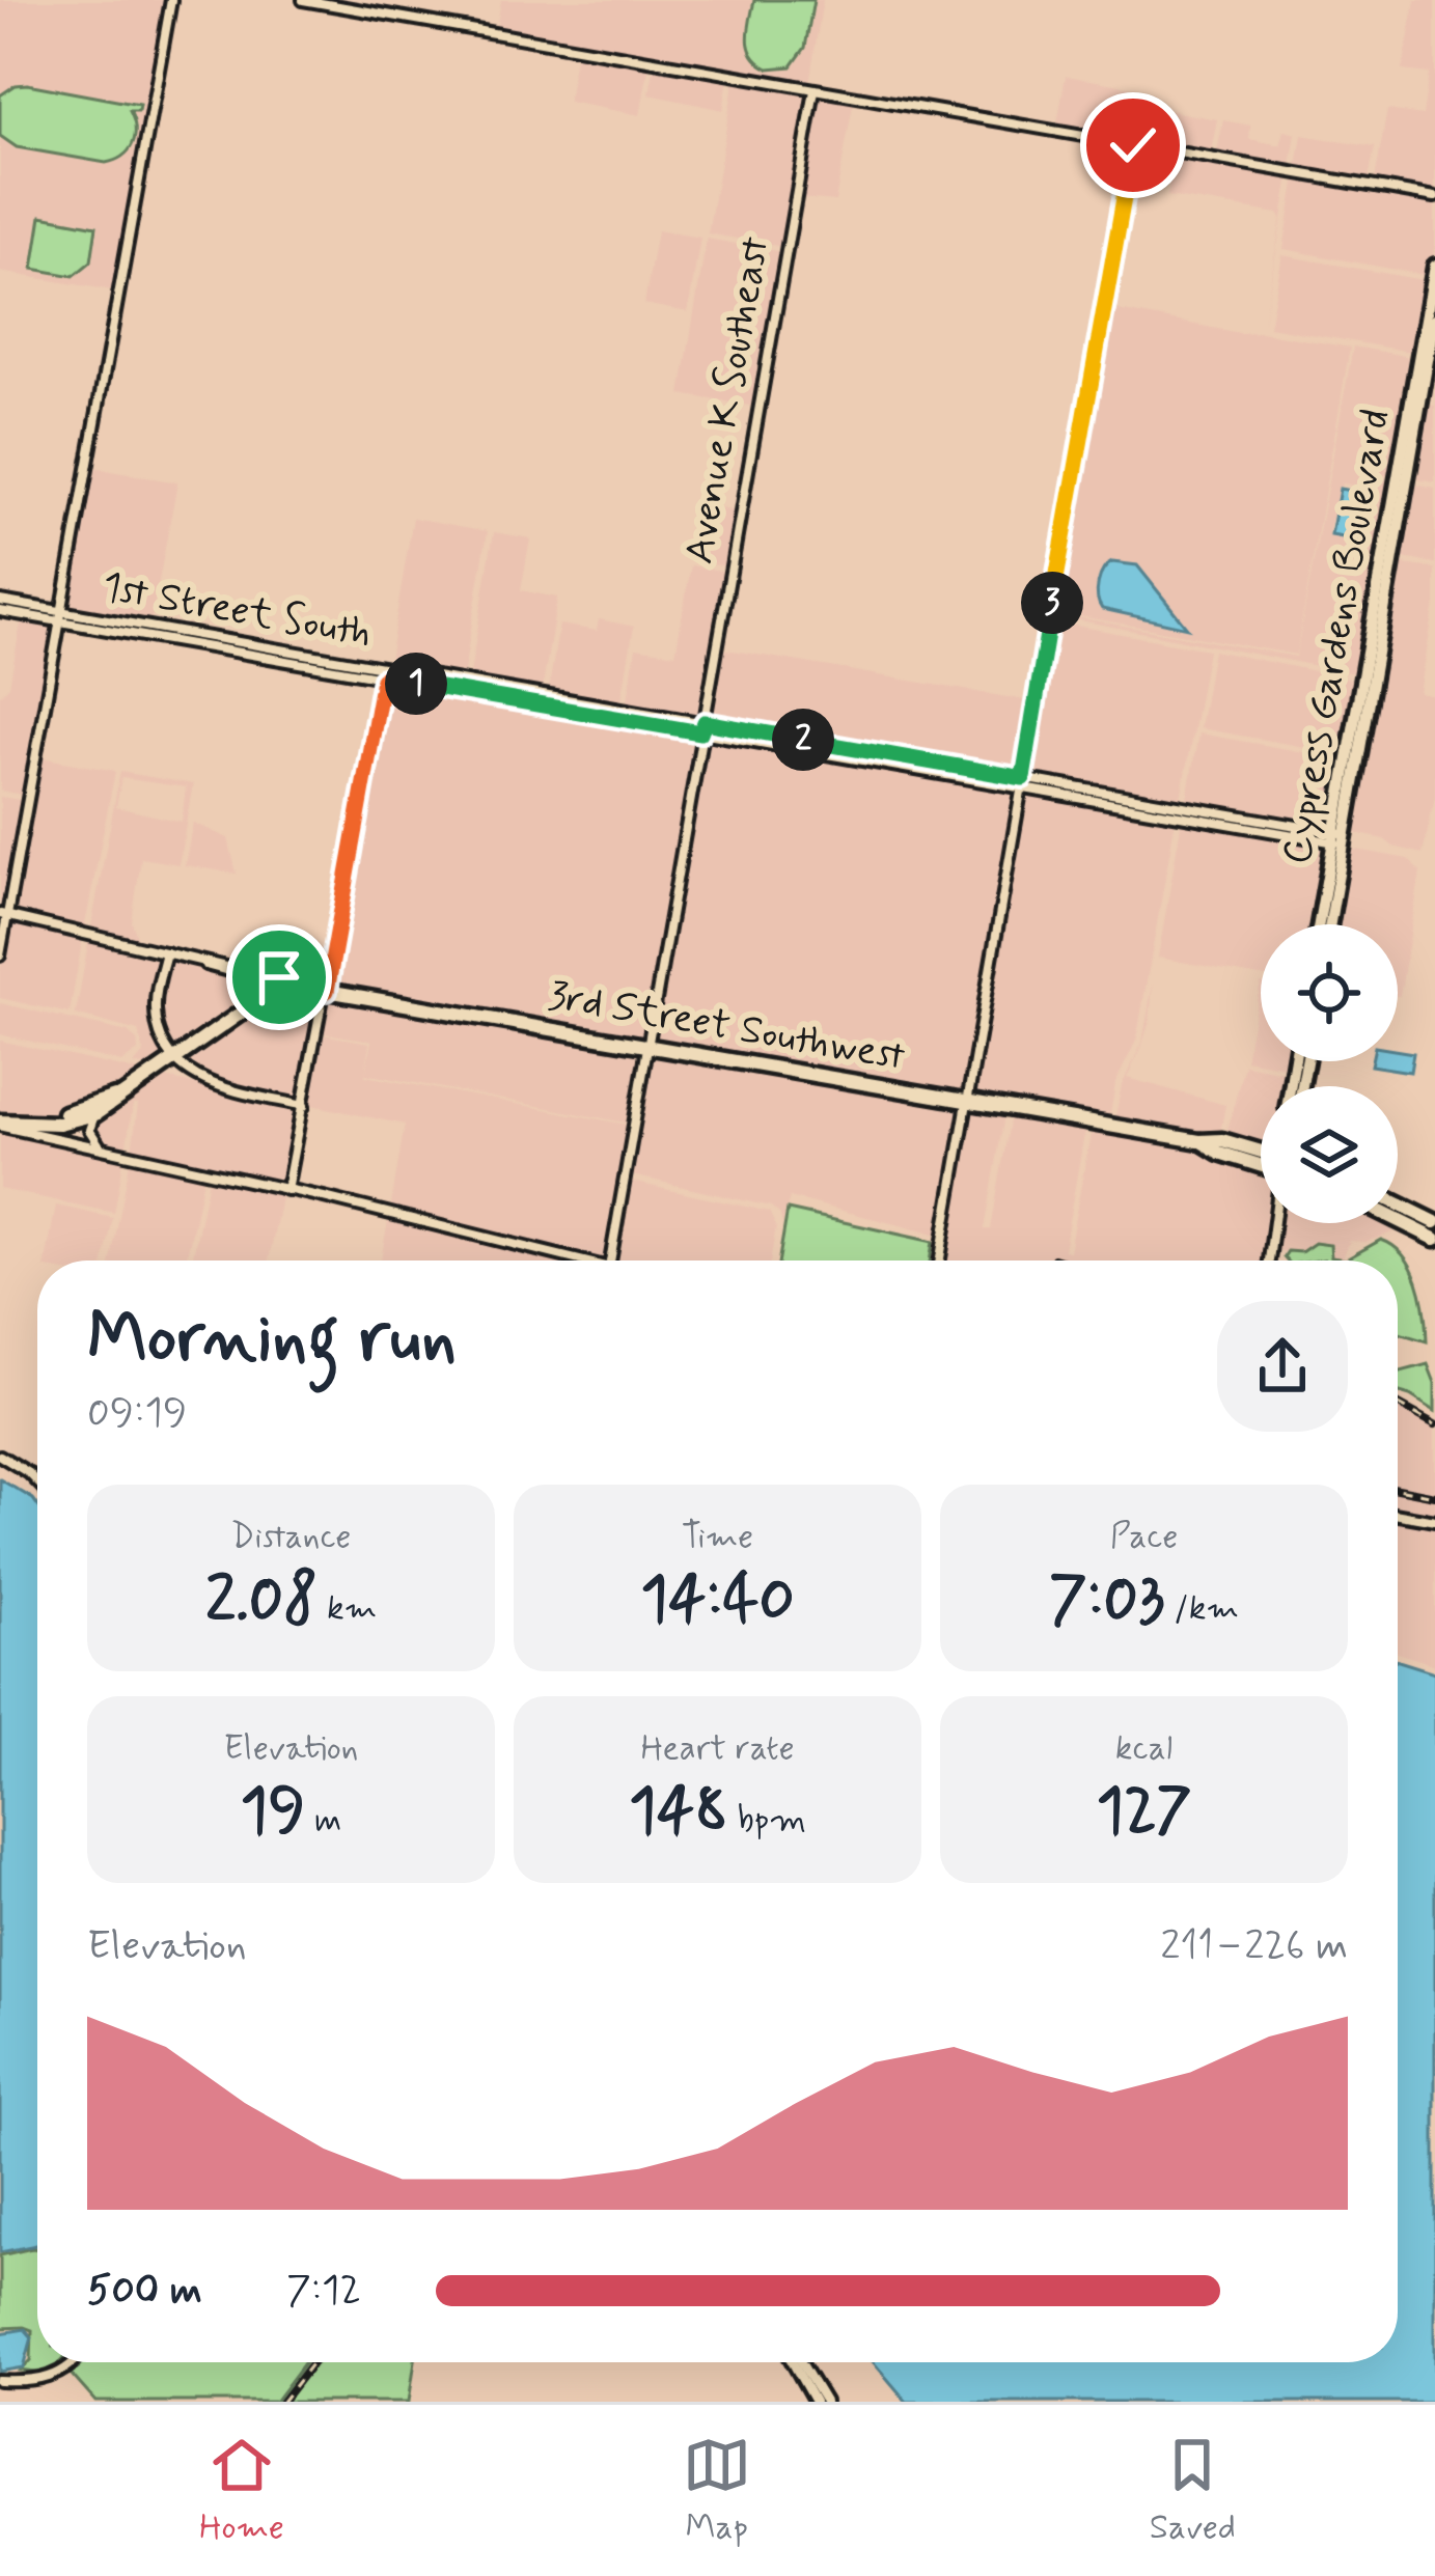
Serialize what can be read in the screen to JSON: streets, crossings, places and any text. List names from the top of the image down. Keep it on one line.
{"streets":{"highway":["3rd Street Southwest"],"main road":["Cypress Gardens Boulevard"],"street":["Avenue K Southeast","1st Street South"]},"crossings":[["Avenue K Southeast","1st Street South"],["Avenue K Southeast","3rd Street Southwest"],["1st Street South","Cypress Gardens Boulevard"]],"page":{"pins":["3","1","2"],"heading":["Morning run","09:19"],"stats":[["Distance","2.08 km"],["Time","14:40"],["Pace","7:03 /km"],["Elevation","19 m"],["Heart rate","148 bpm"],["kcal","127"]],"chart":["Elevation","211–226 m"],"list":[{"name":"500 m","note":"7:12"}],"tabs":["Home","Map","Saved"]}}
